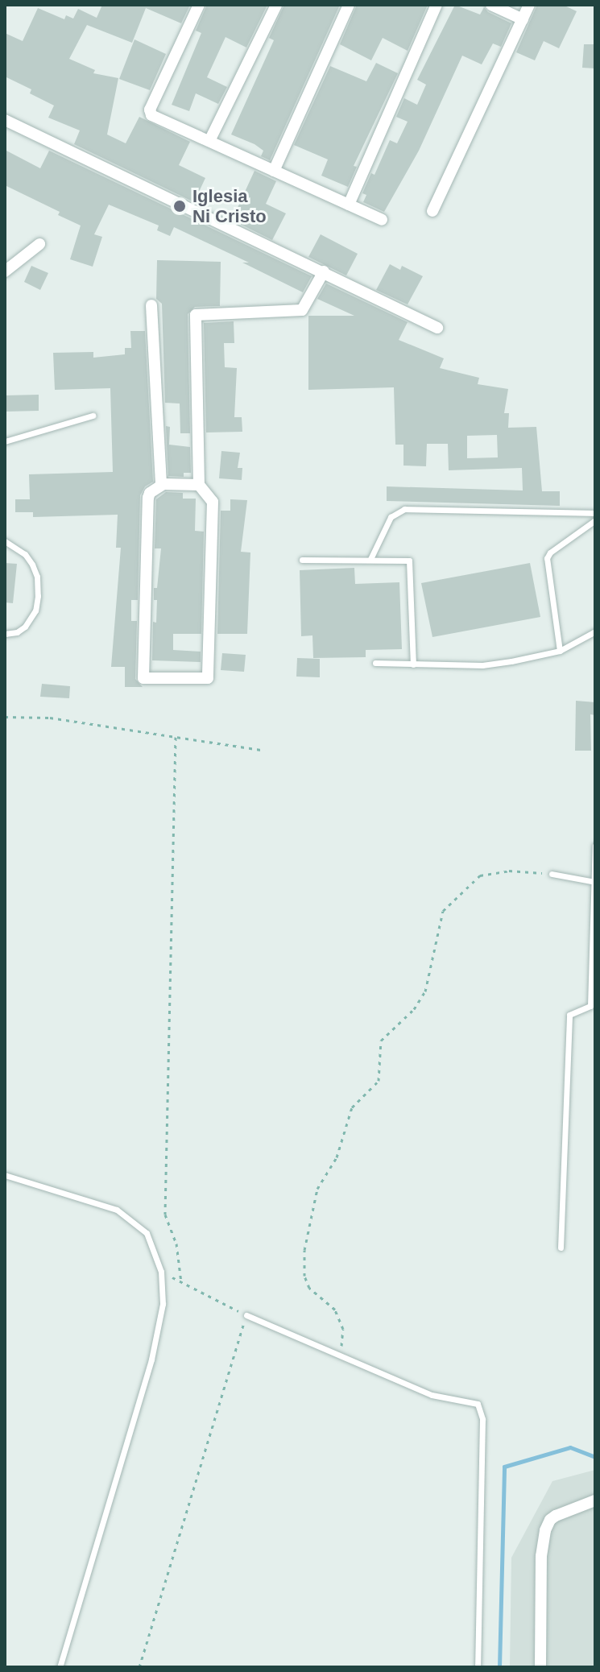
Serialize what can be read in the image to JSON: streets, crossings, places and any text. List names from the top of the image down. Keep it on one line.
{"places":["Iglesia Ni Cristo"]}
